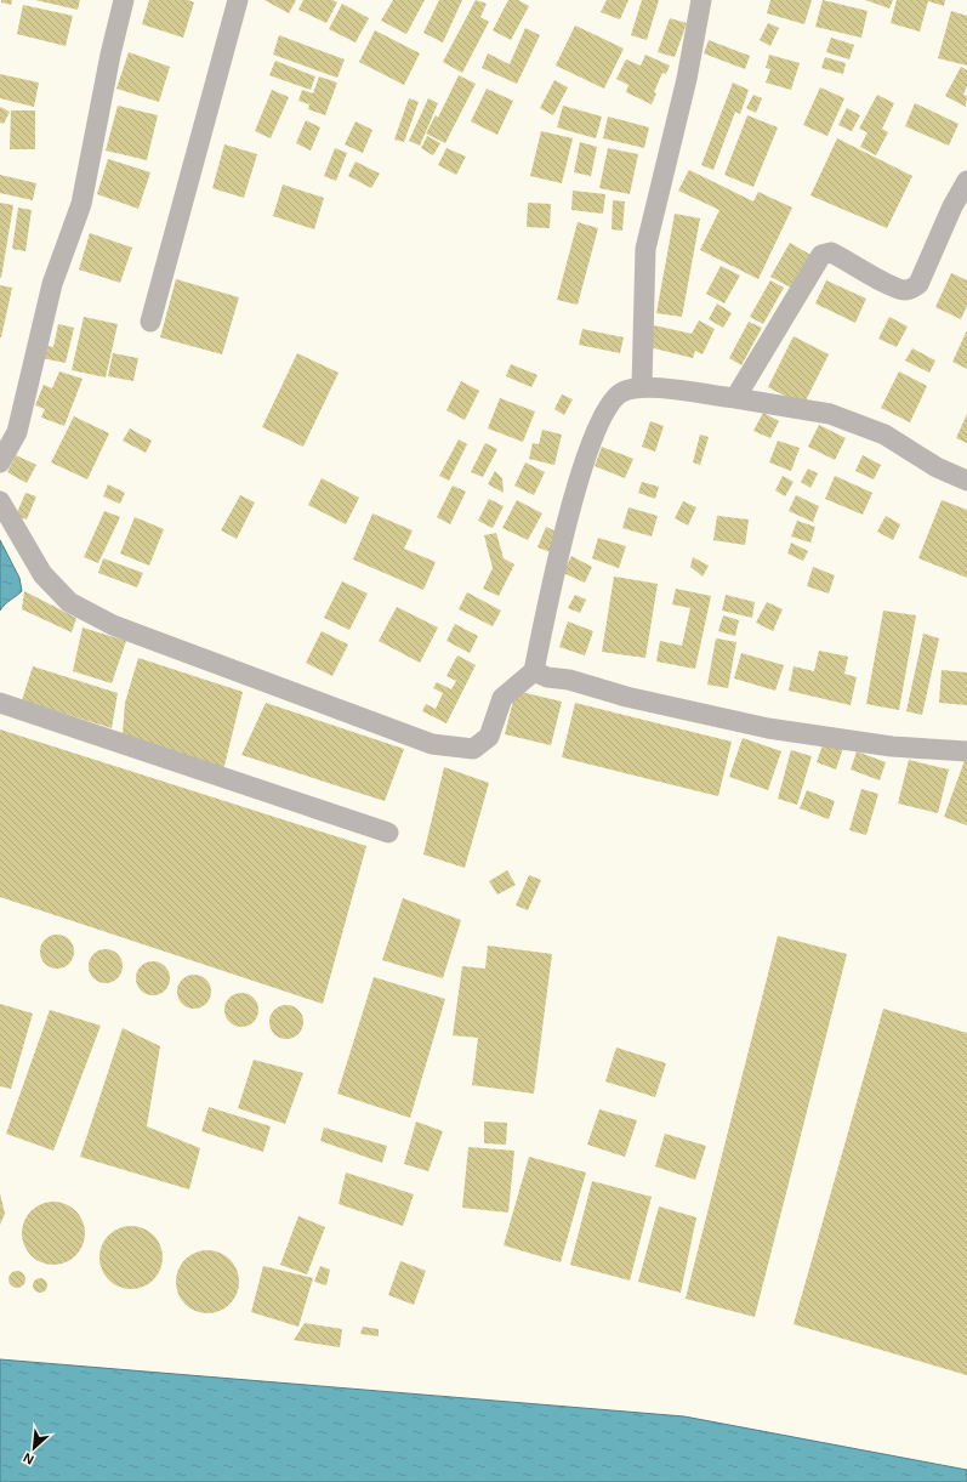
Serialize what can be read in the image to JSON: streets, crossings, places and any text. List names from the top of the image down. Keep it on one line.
{"north":"bottom left"}
